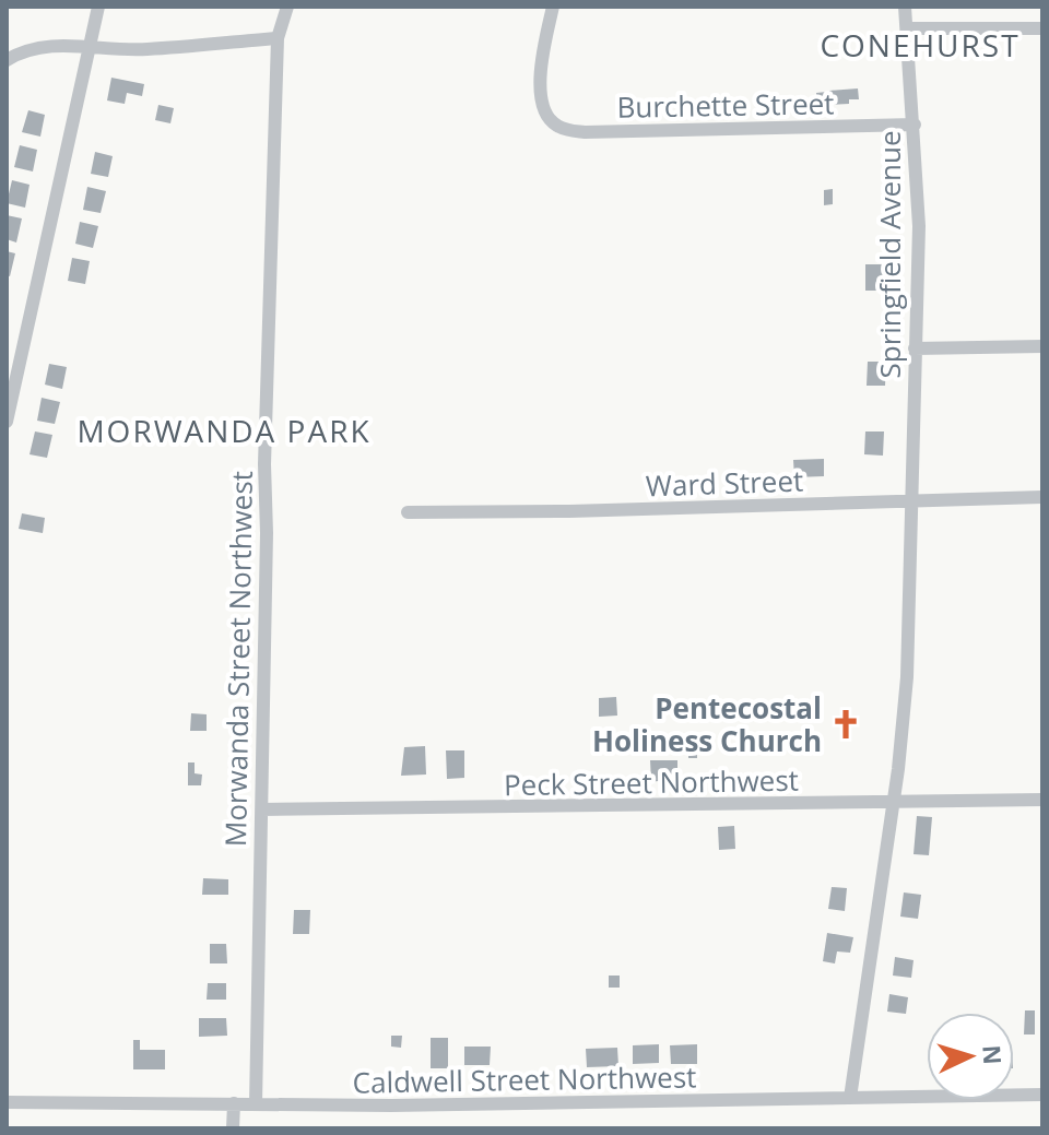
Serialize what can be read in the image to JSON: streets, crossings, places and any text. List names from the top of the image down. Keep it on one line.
{"streets":{"street":["Burchette Street","Springfield Avenue","Ward Street","Morwanda Street Northwest","Peck Street Northwest","Caldwell Street Northwest"]},"crossings":[["Burchette Street","Springfield Avenue"],["Springfield Avenue","Ward Street"],["Springfield Avenue","Peck Street Northwest"],["Springfield Avenue","Caldwell Street Northwest"],["Morwanda Street Northwest","Peck Street Northwest"],["Morwanda Street Northwest","Caldwell Street Northwest"]],"districts":["CONEHURST","MORWANDA PARK"],"places":{"church":["Pentecostal Holiness Church"]},"north":"right"}
